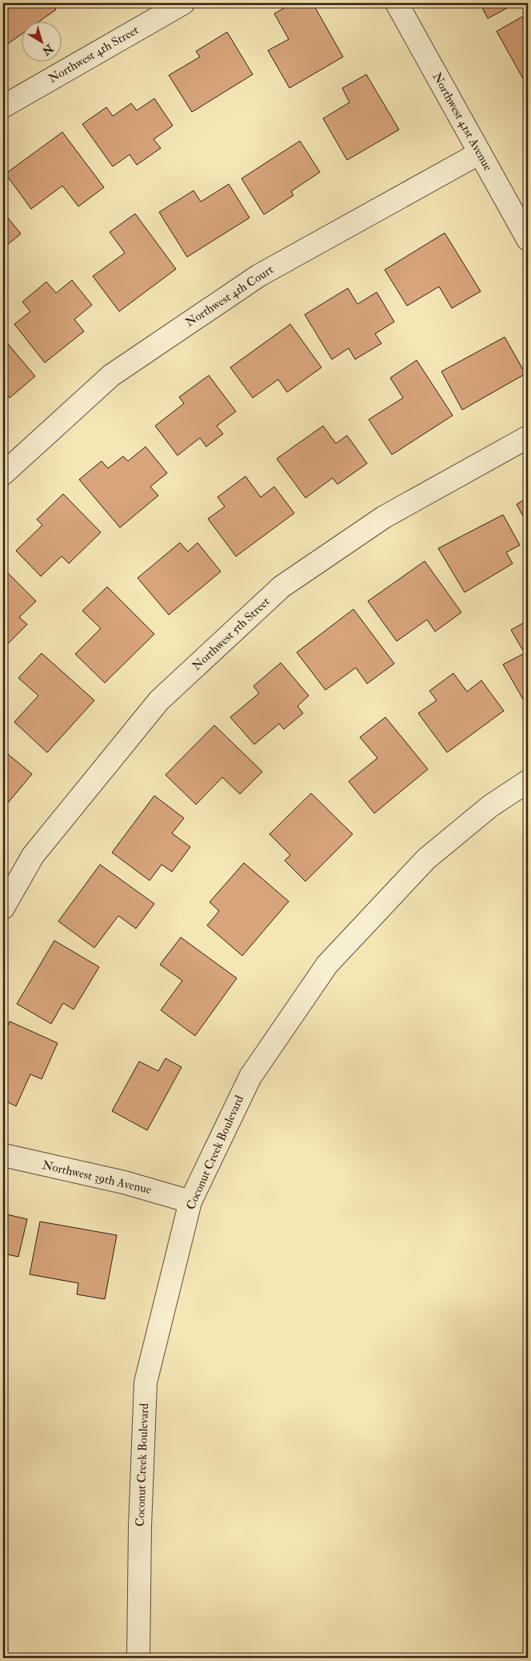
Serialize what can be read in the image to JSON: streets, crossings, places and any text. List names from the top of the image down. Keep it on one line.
{"streets":{"street":["Northwest 4th Street","Northwest 41st Avenue","Northwest 4th Court","Northwest 5th Street","Coconut Creek Boulevard","Northwest 39th Avenue"]},"crossings":[["Northwest 41st Avenue","Northwest 4th Court"],["Coconut Creek Boulevard","Northwest 39th Avenue"]],"north":"bottom right"}
